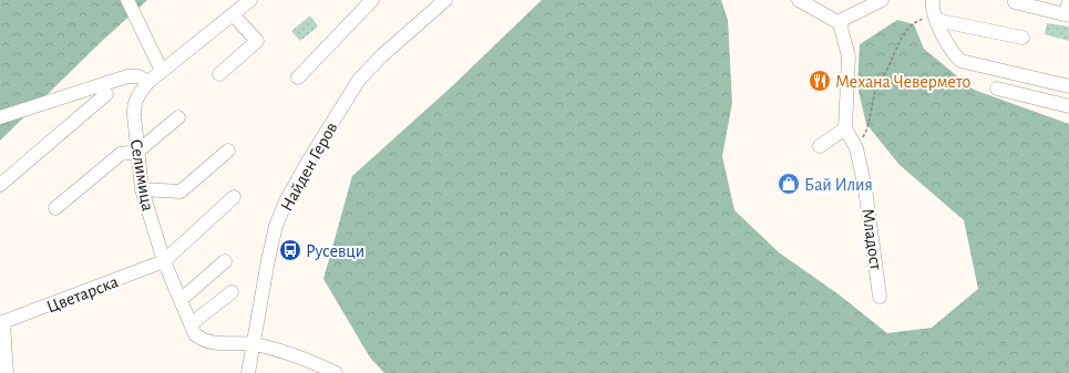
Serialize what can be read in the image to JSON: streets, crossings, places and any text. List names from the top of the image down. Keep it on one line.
{"streets":{"street":["Найден Геров","Селимица","Младост","Цветарска"]},"crossings":[["Найден Геров","Селимица"],["Селимица","Цветарска"]],"places":{"restaurant":["Механа Чевермето"],"shop":["Бай Илия"],"bus stop":["Русевци"]}}
